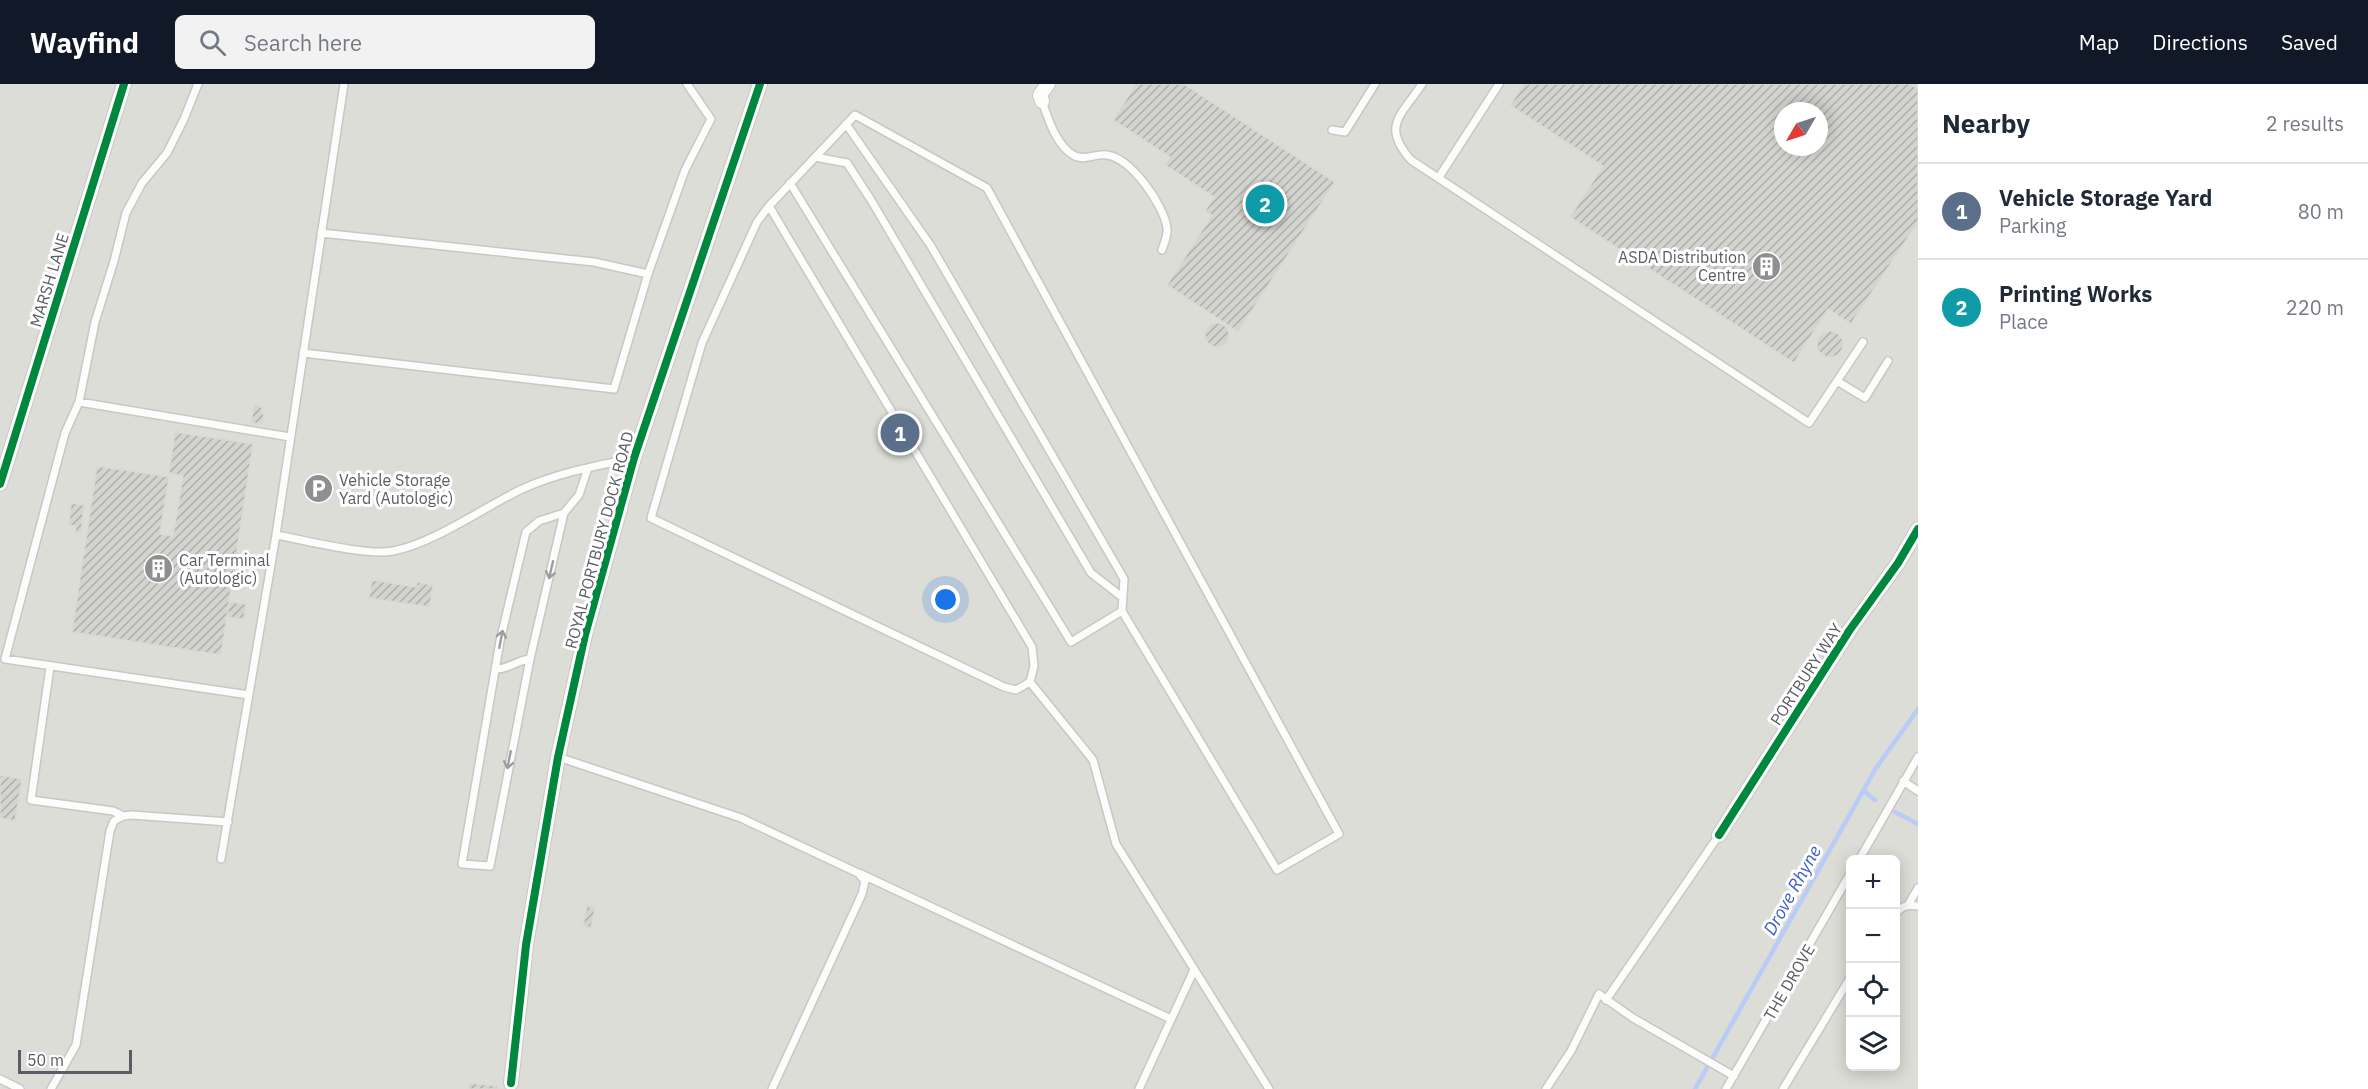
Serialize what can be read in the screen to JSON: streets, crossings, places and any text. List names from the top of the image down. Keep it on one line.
{"streets":{"street":["MARSH LANE","ROYAL PORTBURY DOCK ROAD","PORTBURY WAY"],"lane":["THE DROVE"]},"water":["Drove Rhyne"],"places":{"building":["ASDA Distribution Centre","Car Terminal (Autologic)"],"parking":["Vehicle Storage Yard (Autologic)"]},"scale_bar":"50 m","north":"bottom left","page":{"header":"Wayfind","search":"Search here","nav":["Map","Directions","Saved"],"heading":["Nearby","2 results"],"list":[{"mark":"1","name":"Vehicle Storage Yard","note":"Parking","value":"80 m"},{"mark":"2","name":"Printing Works","note":"Place","value":"220 m"}],"pins":["2","1"],"map_buttons":["+","−"],"scale":"50 m"}}
